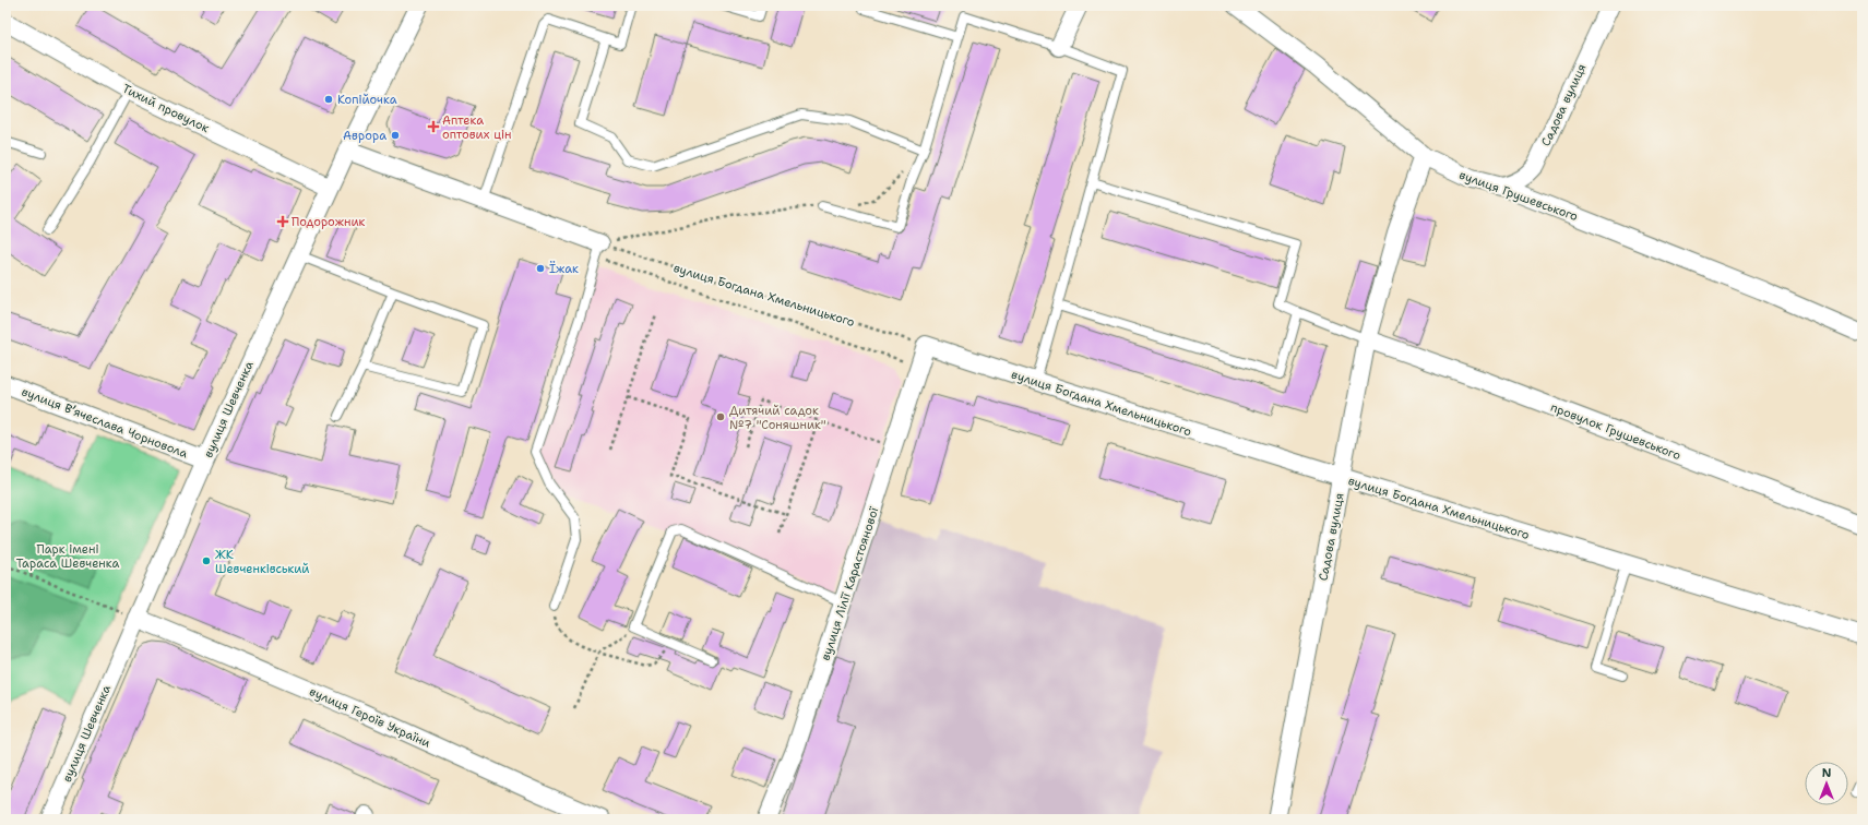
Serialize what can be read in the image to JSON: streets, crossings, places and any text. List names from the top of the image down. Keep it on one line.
{"streets":{"street":["Садова вулиця","Тихий провулок","вулиця Грушевського","вулиця Богдана Хмельницького","вулиця Шевченка","вулиця Вʼячеслава Чорновола","провулок Грушевського","вулиця Лілії Карастоянової","вулиця Героїв України"]},"crossings":[["Садова вулиця","вулиця Грушевського"],["Садова вулиця","вулиця Богдана Хмельницького"],["Садова вулиця","провулок Грушевського"],["Тихий провулок","вулиця Шевченка"],["вулиця Богдана Хмельницького","вулиця Лілії Карастоянової"],["вулиця Шевченка","вулиця Вʼячеслава Чорновола"],["вулиця Шевченка","вулиця Героїв України"]],"parks":["Парк імені Тараса Шевченка"],"places":{"other":["Копійочка","Аврора","Їжак","Дитячий садок №7 \"Соняшник\"","ЖК Шевченківський"],"health":["Аптека оптових цін","Подорожник"]},"north":"top"}
